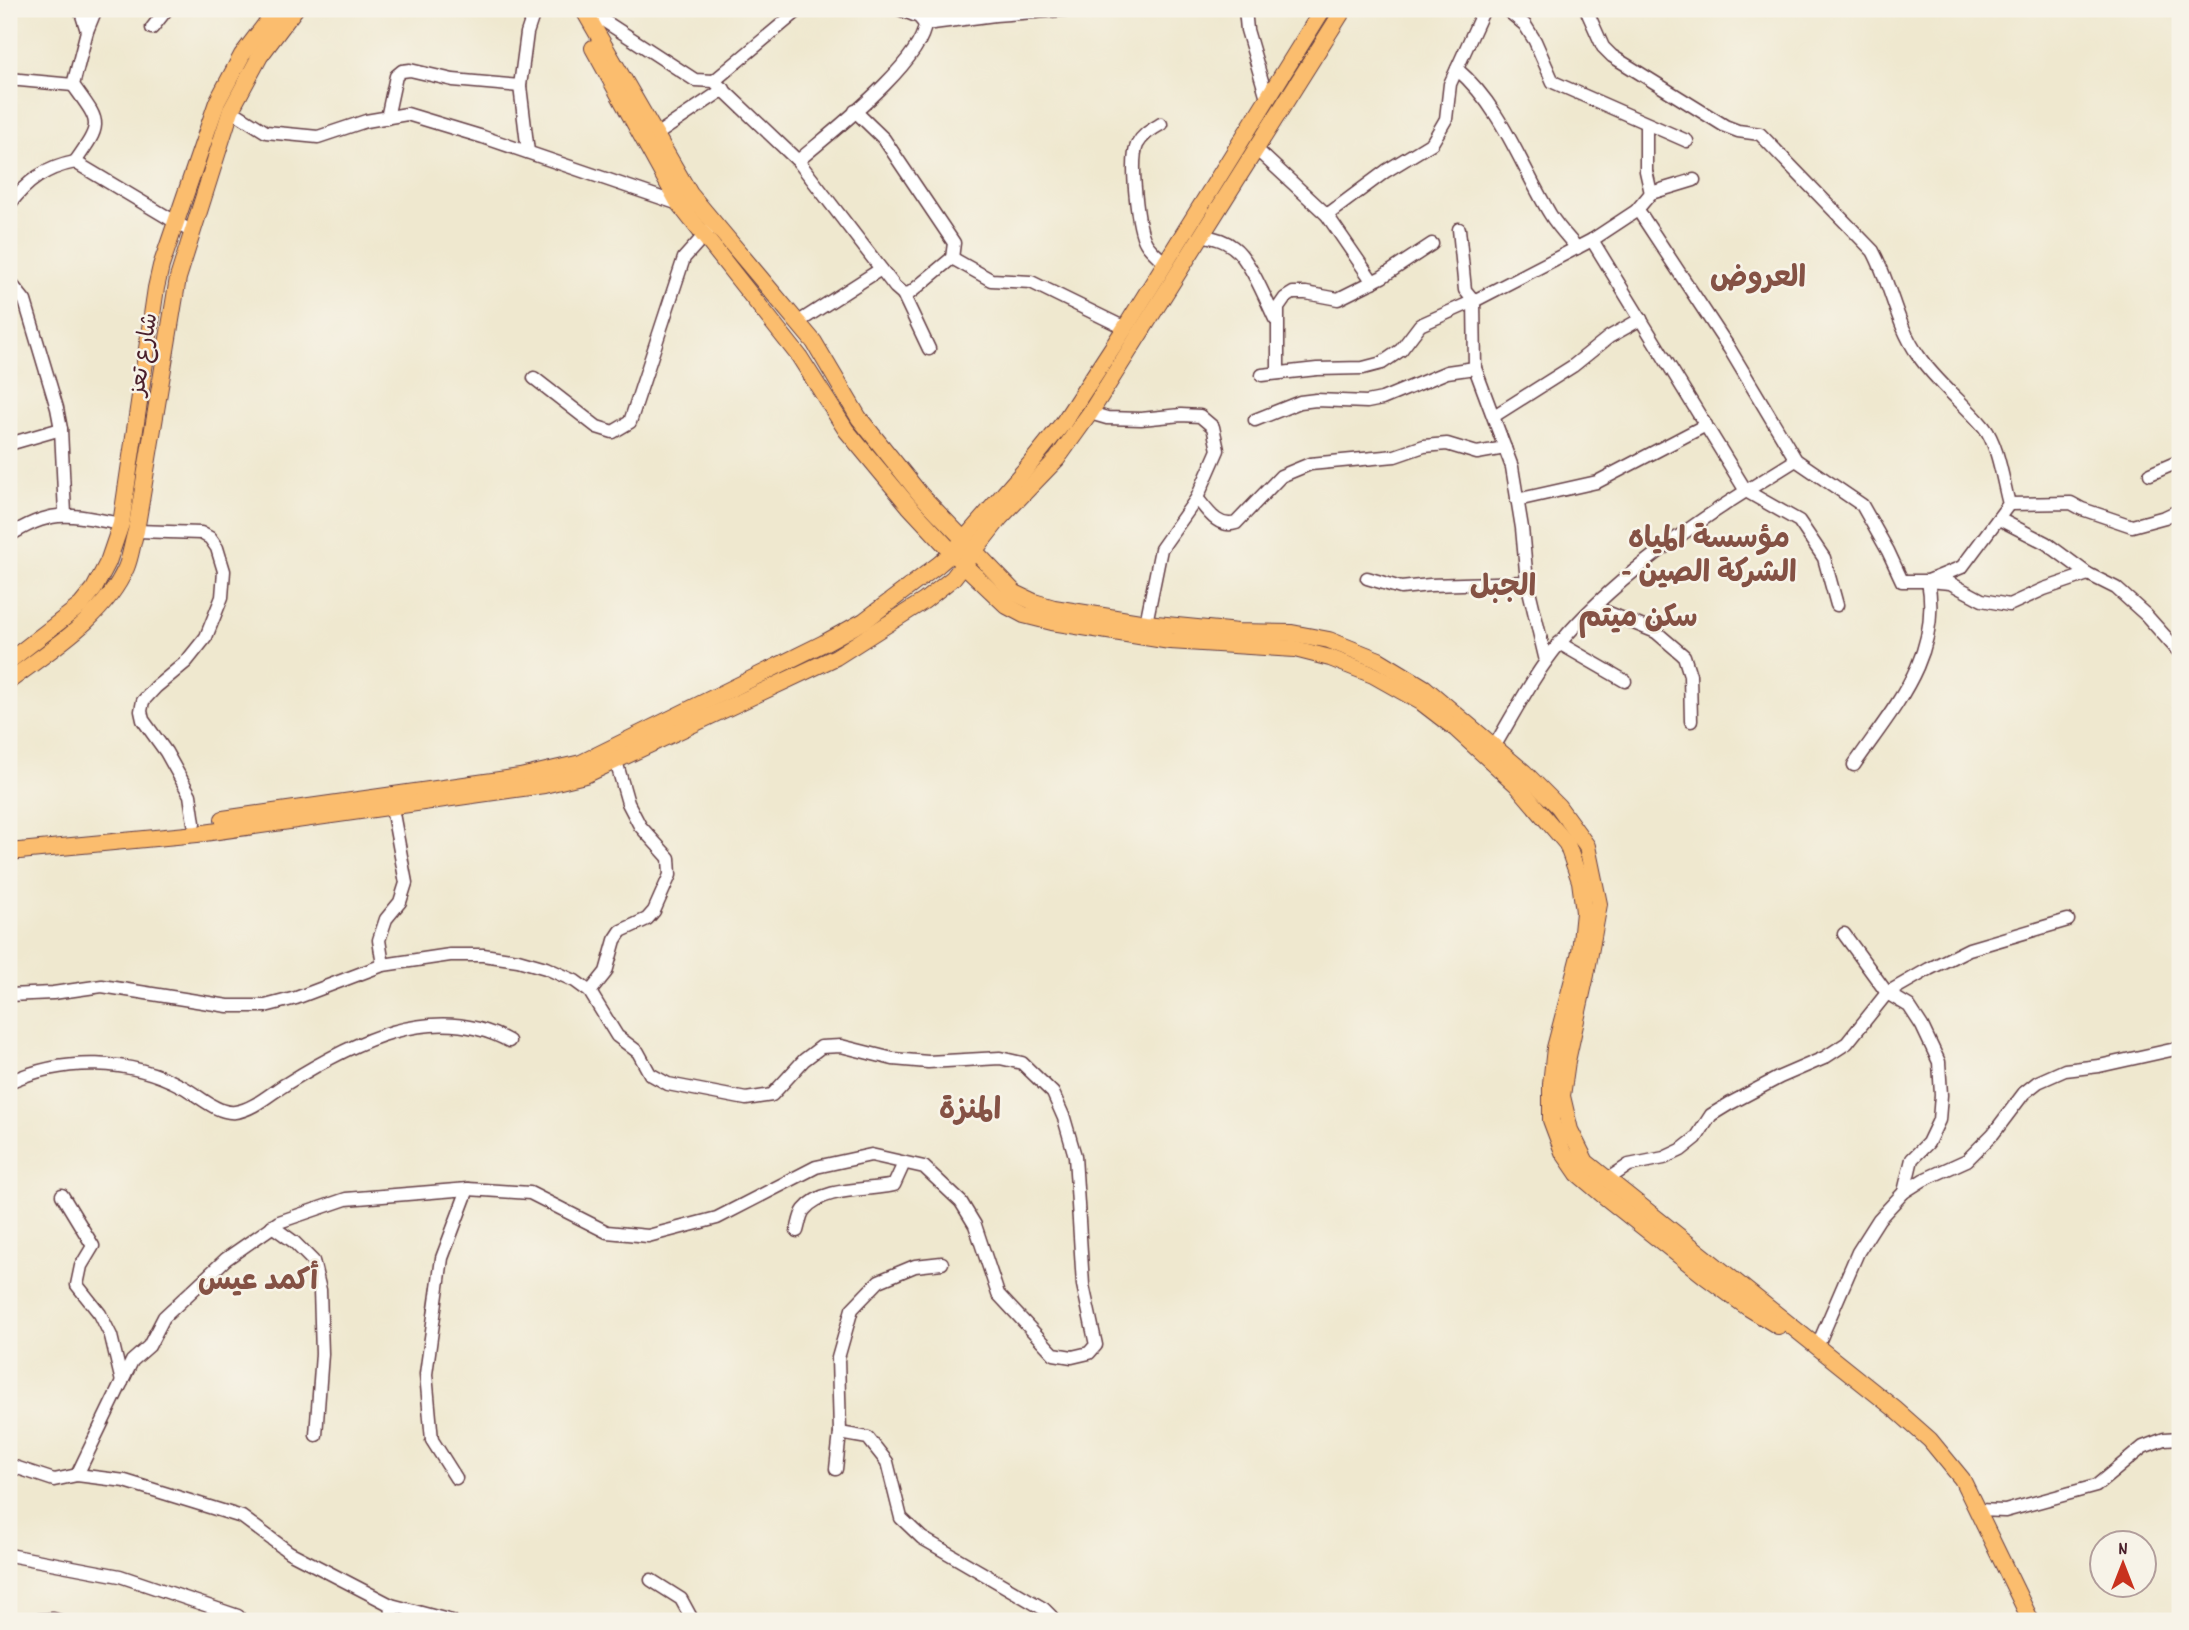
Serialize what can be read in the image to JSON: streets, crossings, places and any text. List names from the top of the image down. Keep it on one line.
{"streets":{"main road":["شارع تعز"]},"districts":["العروض","مؤسسة المياه - الشركة الصين","الجبل","سكن ميتم","المنزة","أكمد عيس"],"north":"top"}
